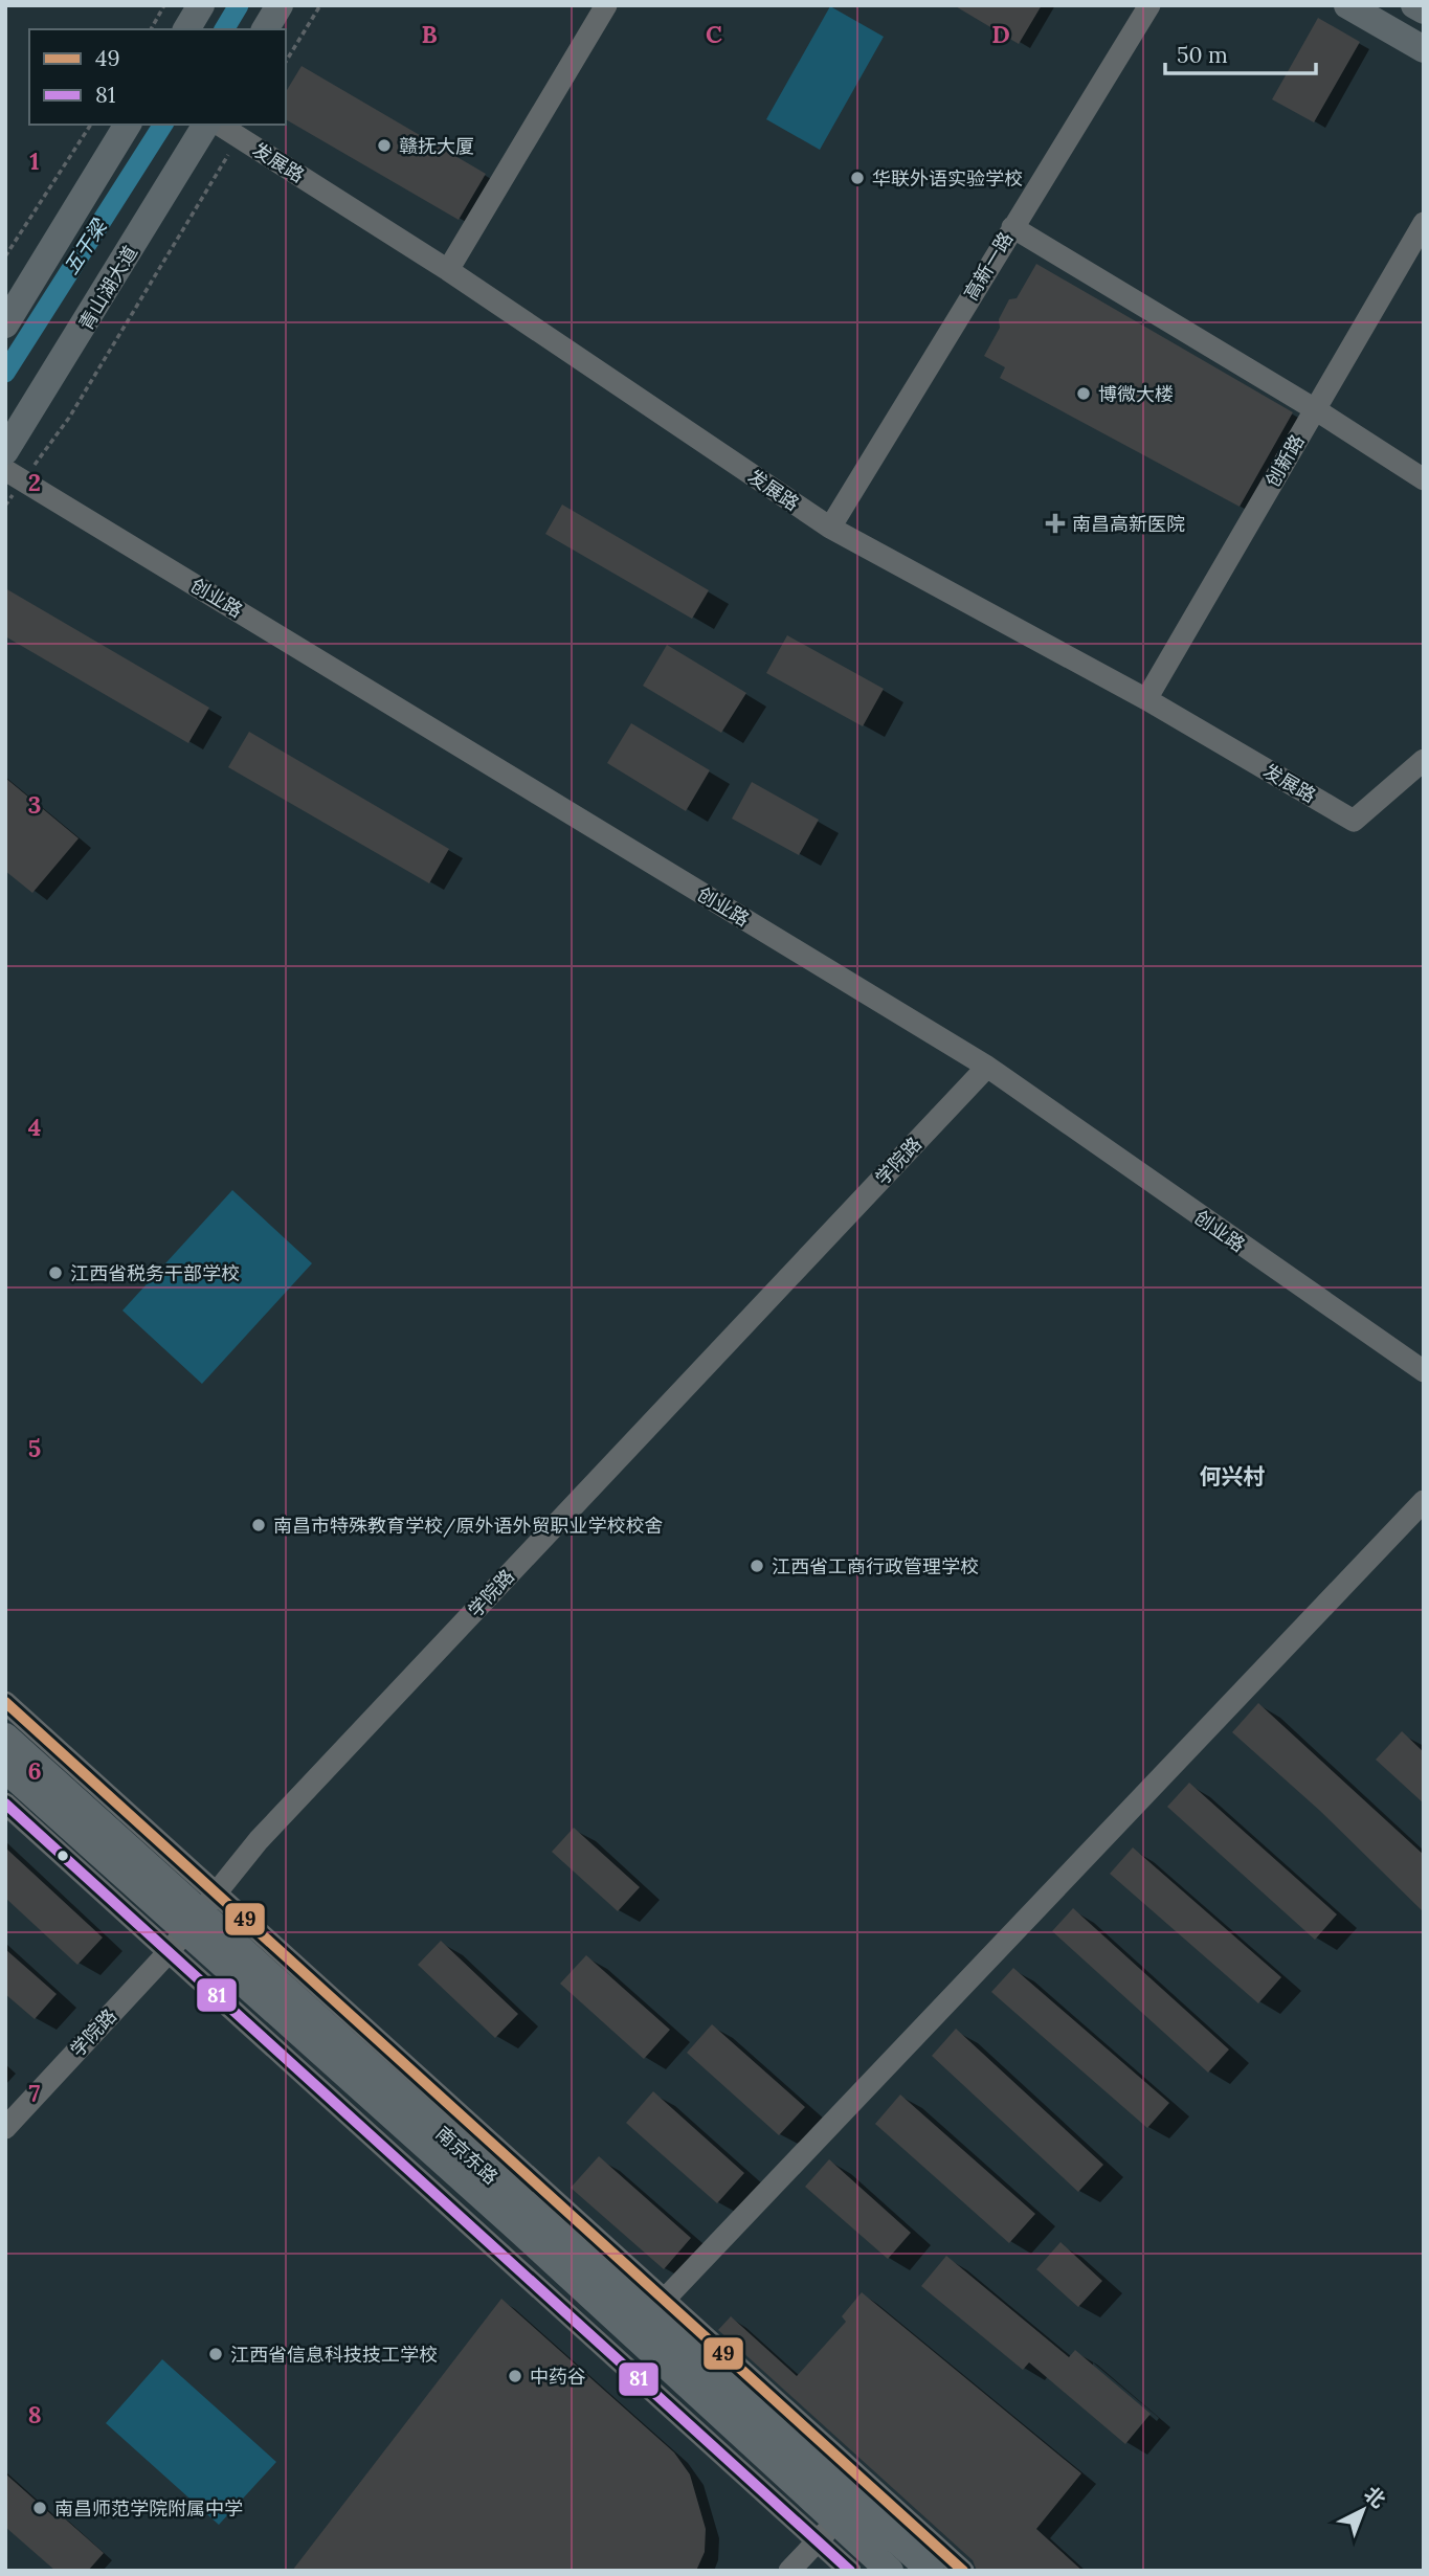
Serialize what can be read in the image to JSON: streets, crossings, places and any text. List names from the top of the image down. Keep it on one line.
{"streets":{"main road":["青山湖大道","南京东路"],"street":["发展路","高新一路","创新路","创业路","学院路"]},"crossings":[["发展路","高新一路"],["发展路","创新路"],["创业路","学院路"],["学院路","南京东路"]],"districts":["何兴村"],"water":["五干梁"],"places":{"other":["赣抚大厦","华联外语实验学校","博微大楼","江西省税务干部学校","南昌市特殊教育学校/原外语外贸职业学校校舍","江西省工商行政管理学校","江西省信息科技技工学校","中药谷","南昌师范学院附属中学"],"health":["南昌高新医院"]},"lines":["transit line 49","transit line 81"],"legend":["49","81"],"scale_bar":"50 m","north":"top right","grid":{"columns":["B","C","D"],"rows":["1","2","3","4","5","6","7","8"]}}
